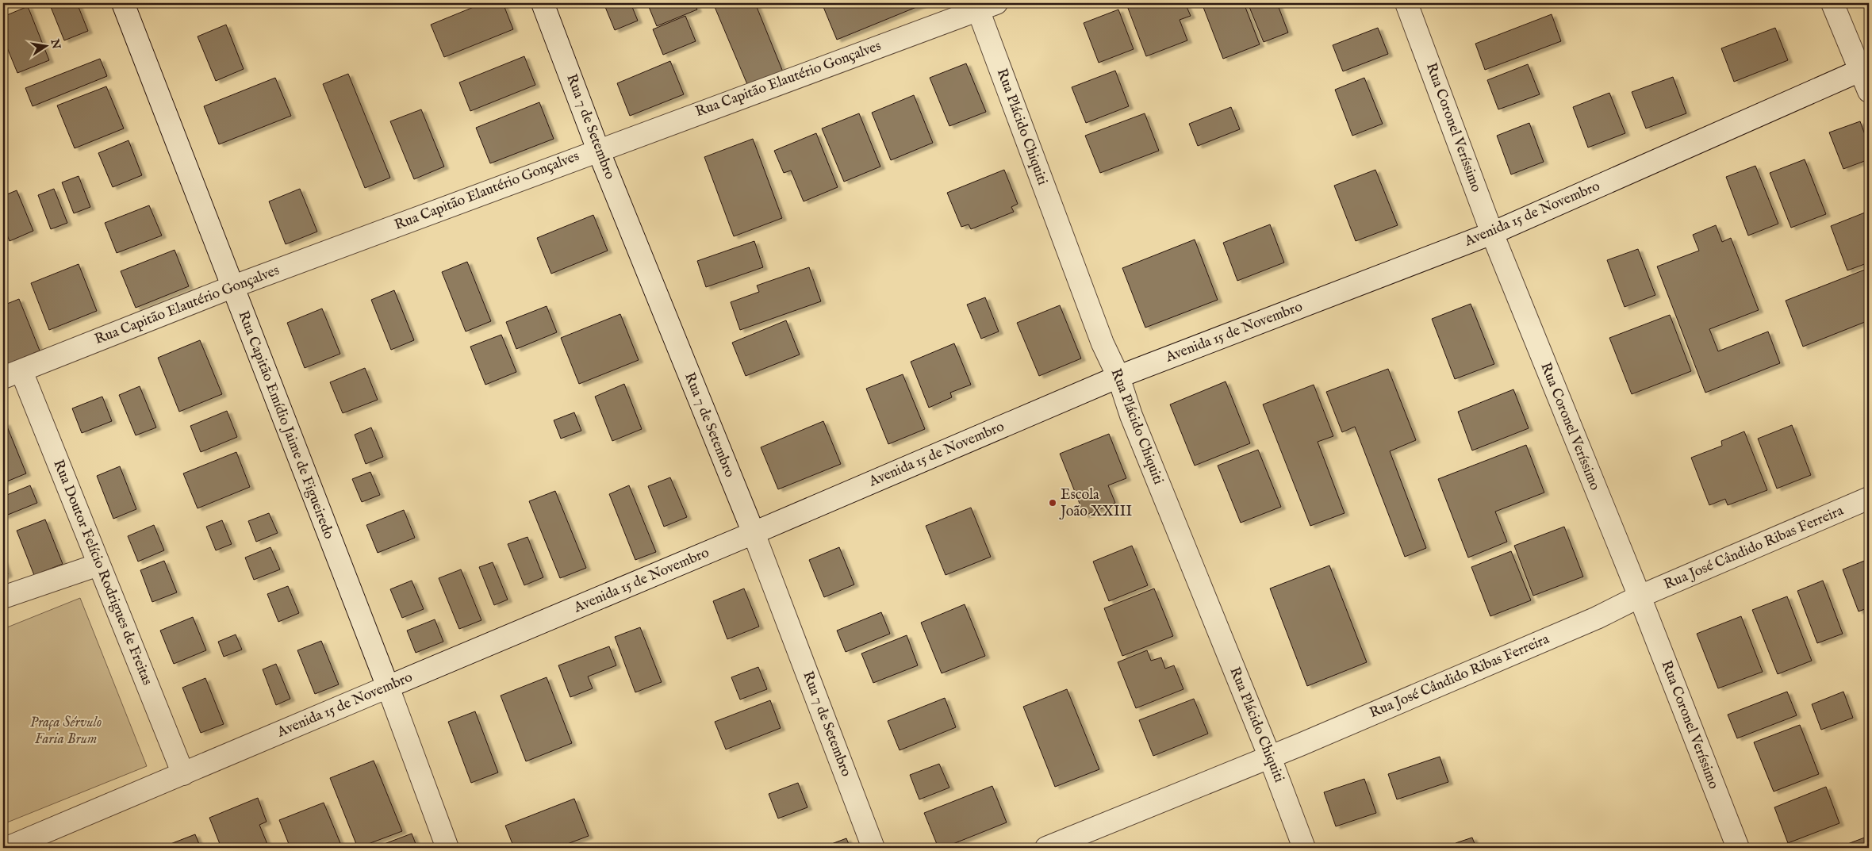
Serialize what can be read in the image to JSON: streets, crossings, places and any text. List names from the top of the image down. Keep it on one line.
{"streets":{"street":["Rua Capitão Elautério Gonçalves","Rua 7 de Setembro","Rua Plácido Chiquiti","Rua Coronel Veríssimo","Avenida 15 de Novembro","Rua Capitão Emídio Jaime de Figueiredo","Rua José Cândido Ribas Ferreira","Rua Doutor Felício Rodrigues de Freitas"]},"crossings":[["Rua Capitão Elautério Gonçalves","Rua 7 de Setembro"],["Rua Capitão Elautério Gonçalves","Rua Plácido Chiquiti"],["Rua Capitão Elautério Gonçalves","Rua Capitão Emídio Jaime de Figueiredo"],["Rua Capitão Elautério Gonçalves","Rua Doutor Felício Rodrigues de Freitas"],["Rua 7 de Setembro","Avenida 15 de Novembro"],["Rua Plácido Chiquiti","Avenida 15 de Novembro"],["Rua Plácido Chiquiti","Rua José Cândido Ribas Ferreira"],["Rua Coronel Veríssimo","Avenida 15 de Novembro"],["Rua Coronel Veríssimo","Rua José Cândido Ribas Ferreira"],["Avenida 15 de Novembro","Rua Capitão Emídio Jaime de Figueiredo"],["Avenida 15 de Novembro","Rua Doutor Felício Rodrigues de Freitas"]],"parks":["Praça Sérvulo Faria Brum"],"places":["Escola João XXIII"],"north":"right"}
